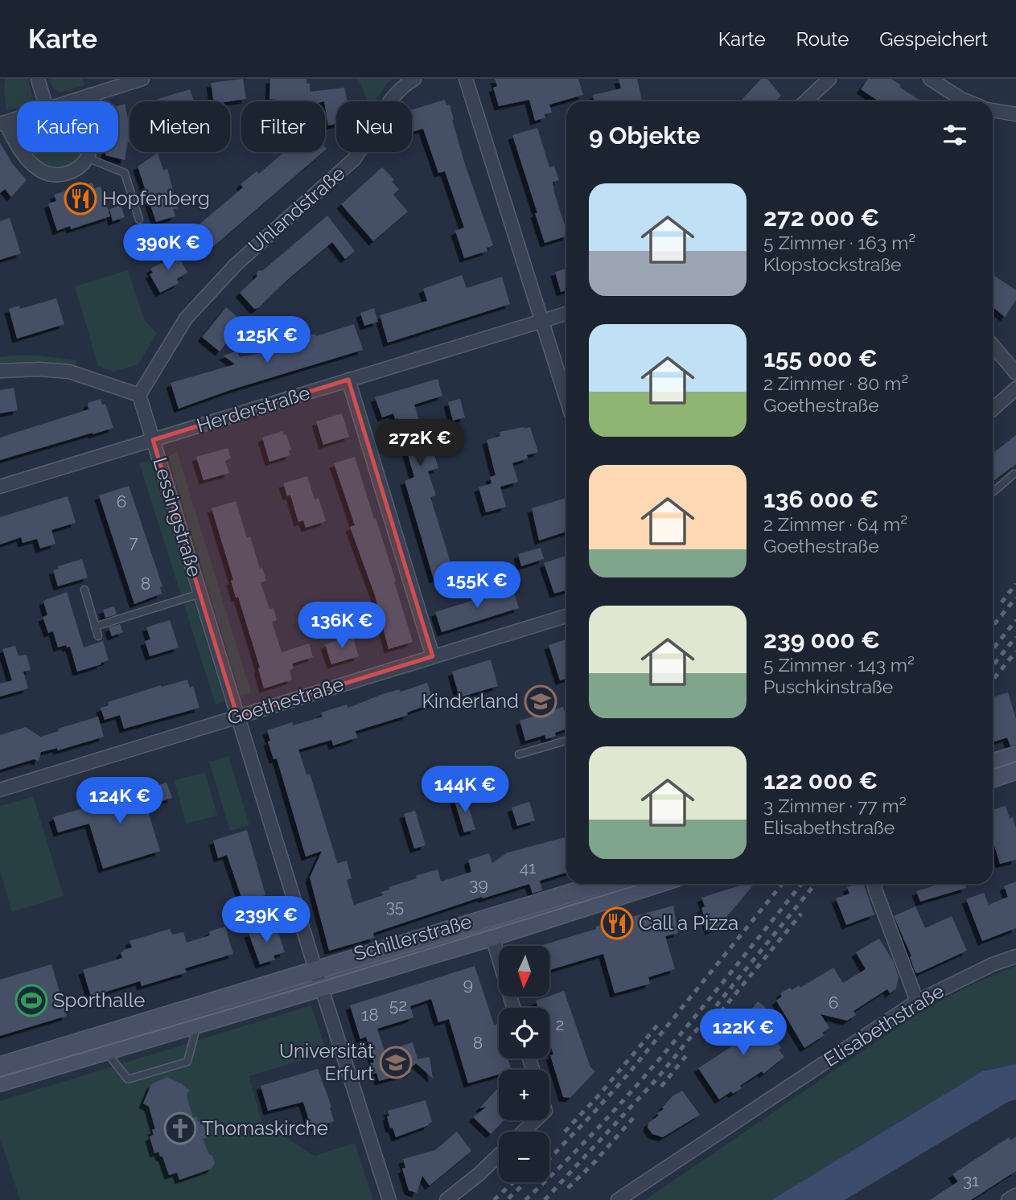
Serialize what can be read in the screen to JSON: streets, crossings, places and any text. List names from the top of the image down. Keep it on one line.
{"streets":{"main road":["Schillerstraße"],"street":["Uhlandstraße","Herderstraße","Lessingstraße","Goethestraße","Elisabethstraße"]},"crossings":[["Uhlandstraße","Lessingstraße"],["Herderstraße","Lessingstraße"],["Lessingstraße","Goethestraße"],["Lessingstraße","Schillerstraße"]],"places":{"restaurant":["Hopfenberg","Call a Pizza"],"school or university":["Kinderland","Universität Erfurt"],"sports":["Sporthalle"],"church":["Thomaskirche"]},"house_numbers":["6","7","8","41","39","35","9","6","52","18","2","8","31"],"north":"bottom","page":{"header":"Karte","nav":["Karte","Route","Gespeichert"],"chip":["Kaufen","Mieten","Filter","Neu"],"heading":"9 Objekte","list":[{"name":"272 000 €","note":"5 Zimmer · 163 m² · Klopstockstraße"},{"name":"155 000 €","note":"2 Zimmer · 80 m² · Goethestraße"},{"name":"136 000 €","note":"2 Zimmer · 64 m² · Goethestraße"},{"name":"239 000 €","note":"5 Zimmer · 143 m² · Puschkinstraße"},{"name":"122 000 €","note":"3 Zimmer · 77 m² · Elisabethstraße"}],"price":["390K €","125K €","272K €","155K €","136K €","144K €","124K €","239K €","122K €"],"map_buttons":["+","−"]}}
